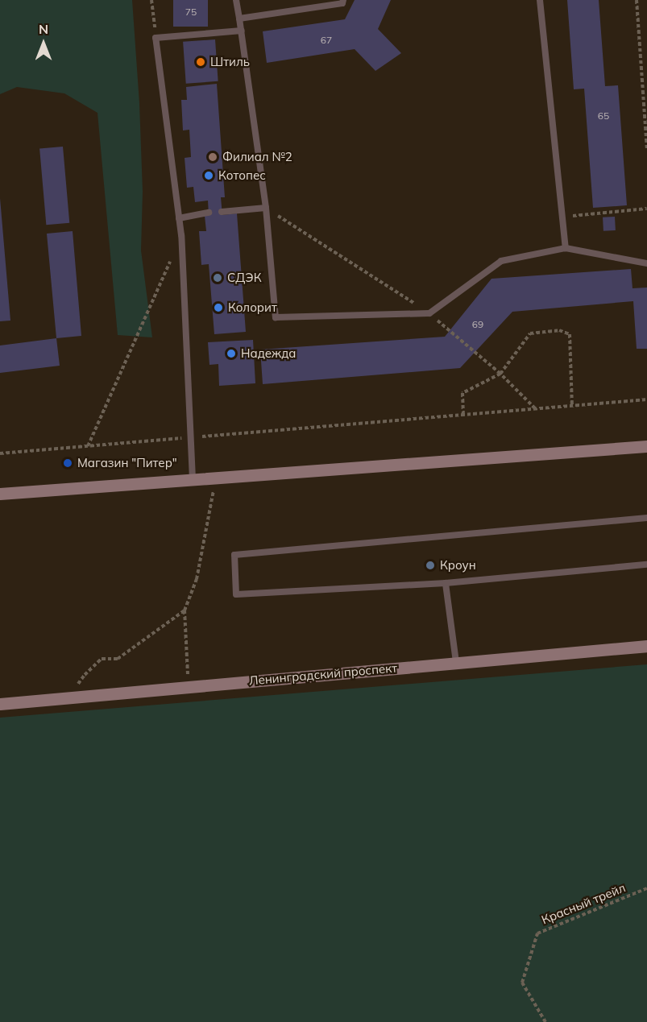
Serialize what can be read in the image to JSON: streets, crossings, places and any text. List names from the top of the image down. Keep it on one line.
{"streets":{"main road":["Ленинградский проспект"],"path":["Красный трейл"]},"places":["Штиль","Филиал №2","Котопес","СДЭК","Колорит","Надежда","Магазин \"Питер\"","Кроун"],"house_numbers":["75","67","65","69"],"north":"top"}
